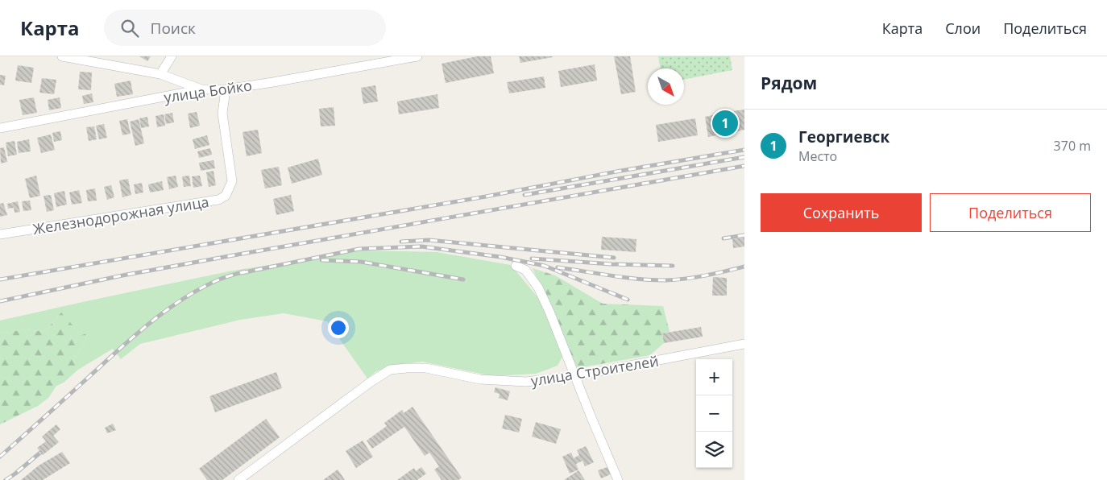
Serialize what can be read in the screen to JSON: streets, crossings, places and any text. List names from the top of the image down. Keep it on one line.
{"streets":{"street":["улица Бойко","Железнодорожная улица","улица Строителей"]},"crossings":[["улица Бойко","Железнодорожная улица"]],"north":"bottom right","page":{"header":"Карта","search":"Поиск","nav":["Карта","Слои","Поделиться"],"heading":"Рядом","pins":"1","list":[{"mark":"1","name":"Георгиевск","note":"Место","value":"370 m"}],"buttons":["Сохранить","Поделиться"],"map_buttons":["+","−"]}}
